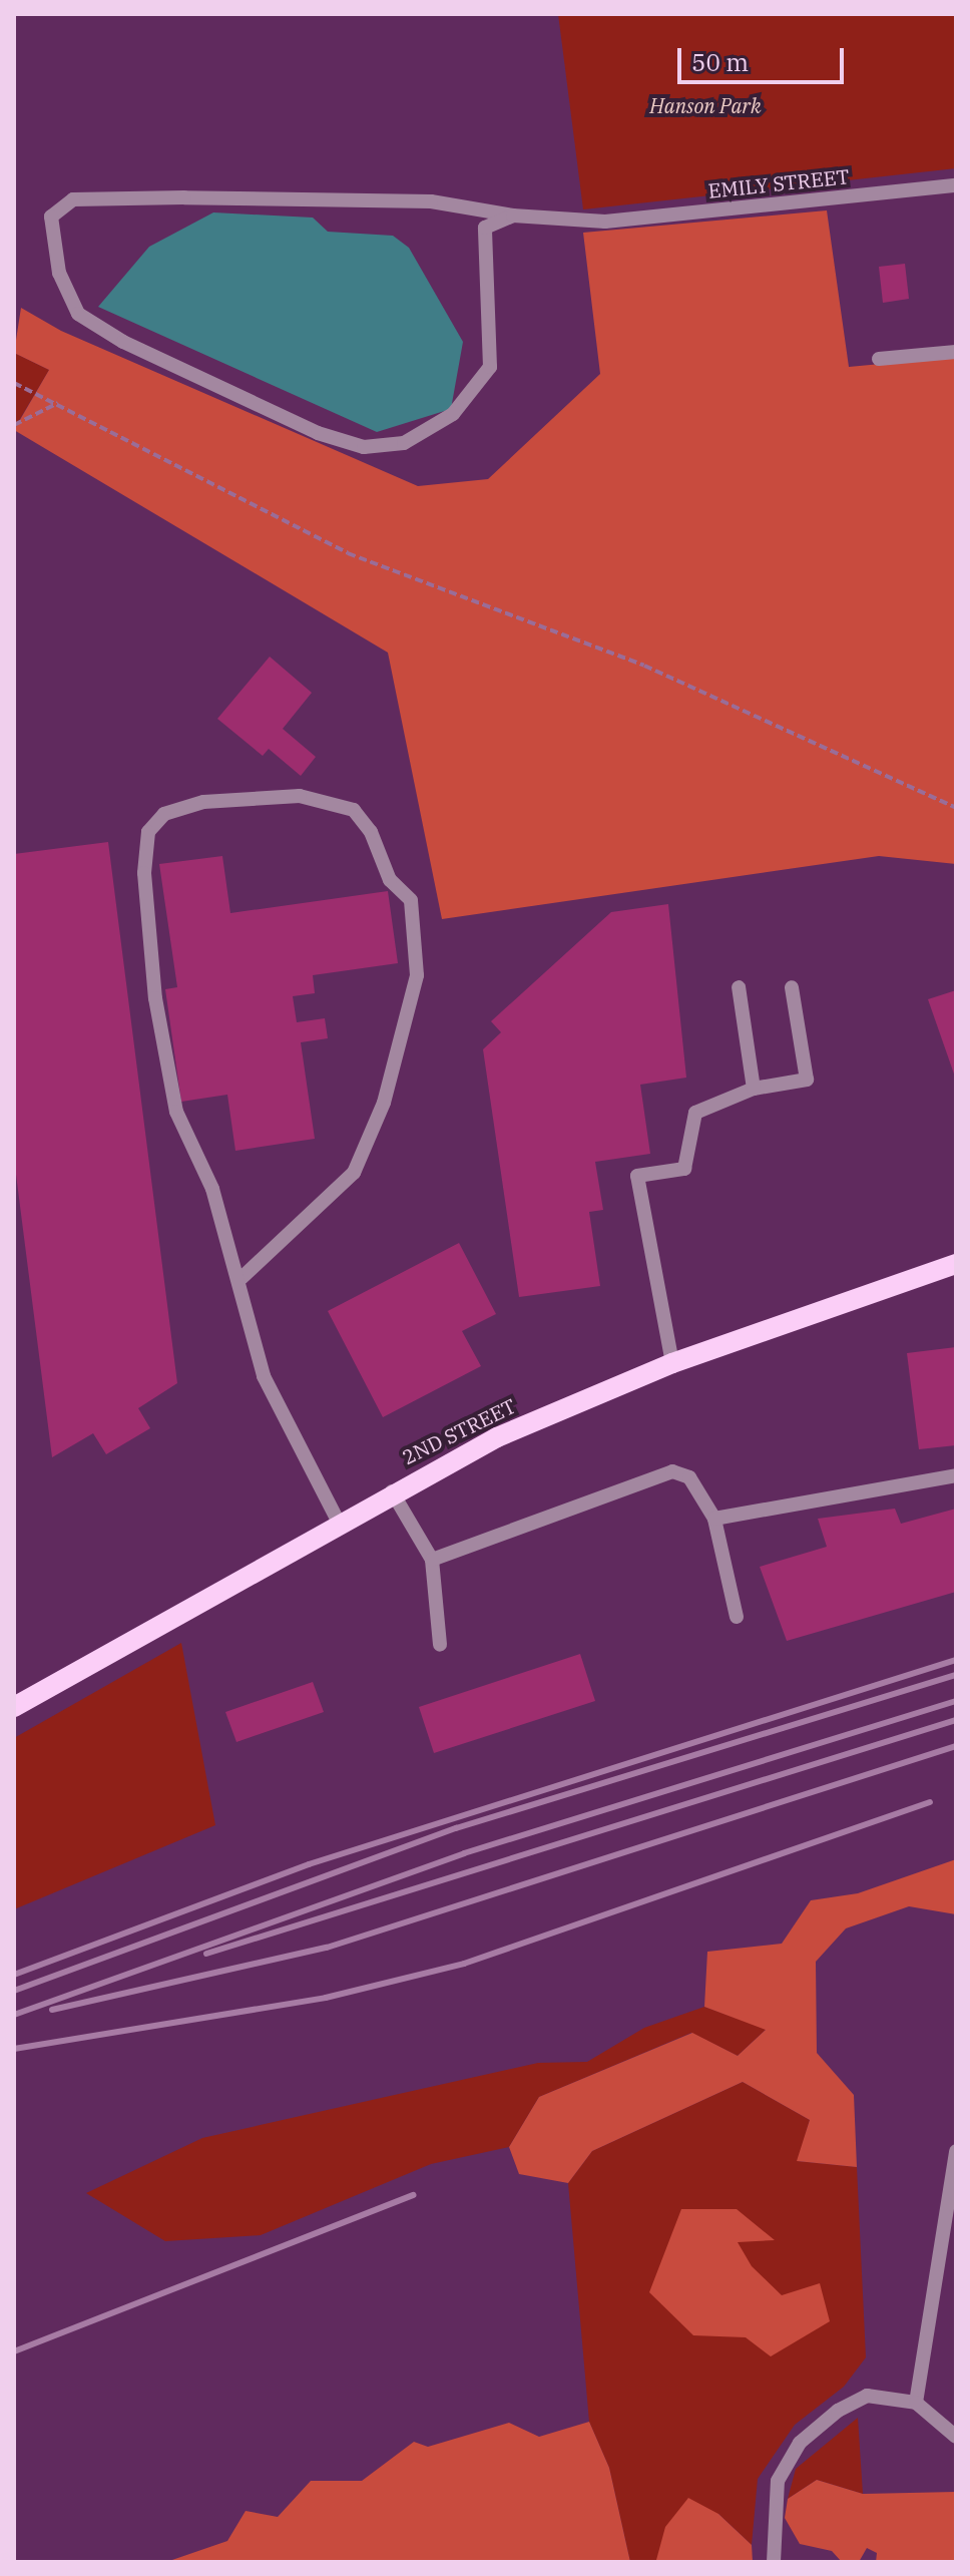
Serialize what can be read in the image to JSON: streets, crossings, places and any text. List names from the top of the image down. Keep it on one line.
{"streets":{"main road":["2ND STREET"],"street":["EMILY STREET"]},"parks":["Hanson Park"],"scale_bar":"50 m"}
